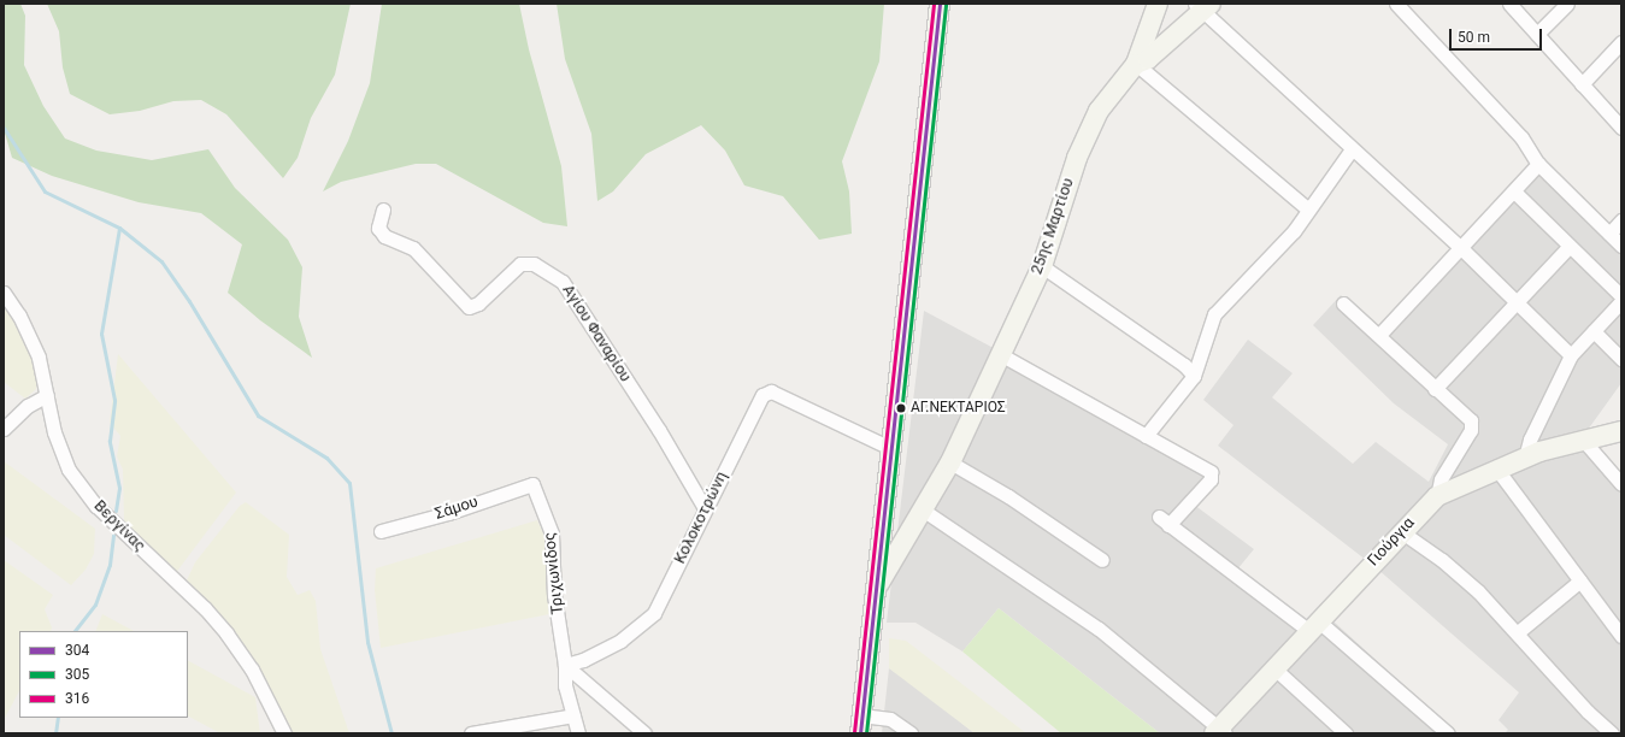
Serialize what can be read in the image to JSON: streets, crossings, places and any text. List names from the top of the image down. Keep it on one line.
{"streets":{"street":["25ης Μαρτίου","Αγίου Φαναρίου","Σάμου","Κολοκοτρώνη","Βεργίνας","Γιούργια","Τριχωνίδος"]},"crossings":[["Αγίου Φαναρίου","Κολοκοτρώνη"],["Σάμου","Τριχωνίδος"],["Κολοκοτρώνη","Τριχωνίδος"]],"places":["ΑΓ.ΝΕΚΤΑΡΙΟΣ"],"lines":["transit line 304","transit line 316","transit line 305"],"legend":["304","305","316"],"scale_bar":"50 m"}
